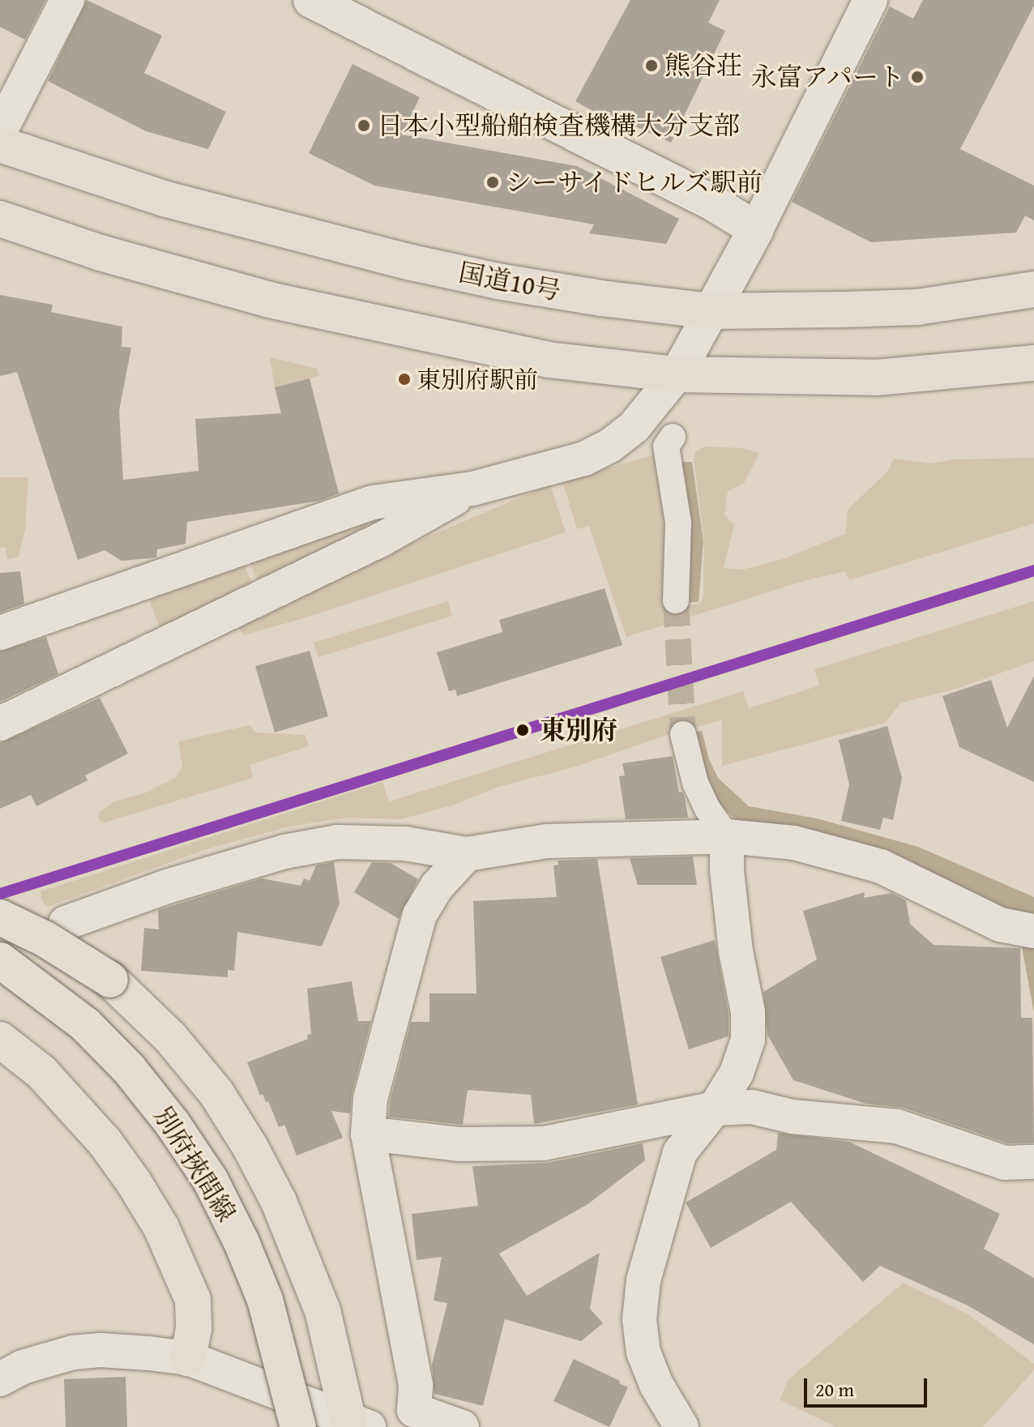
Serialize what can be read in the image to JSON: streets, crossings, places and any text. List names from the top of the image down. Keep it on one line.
{"streets":{"main road":["国道10号","別府挾間線"]},"places":["熊谷荘","永富アパート","日本小型船舶検査機構大分支部","シーサイドヒルズ駅前","東別府駅前","東別府"],"scale_bar":"20 m"}
